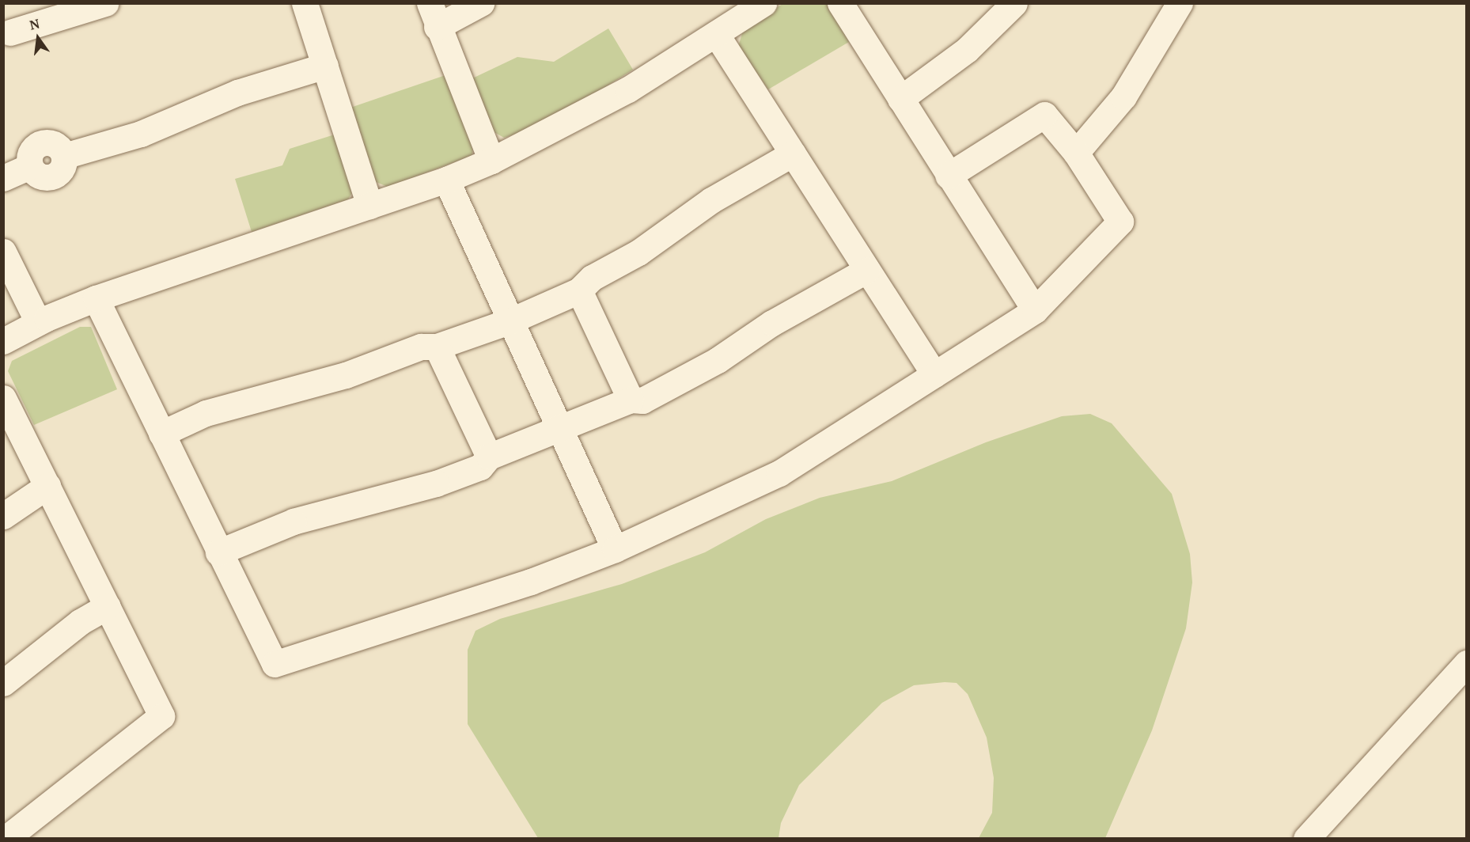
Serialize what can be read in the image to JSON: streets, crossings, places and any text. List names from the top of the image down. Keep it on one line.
{"north":"top"}
